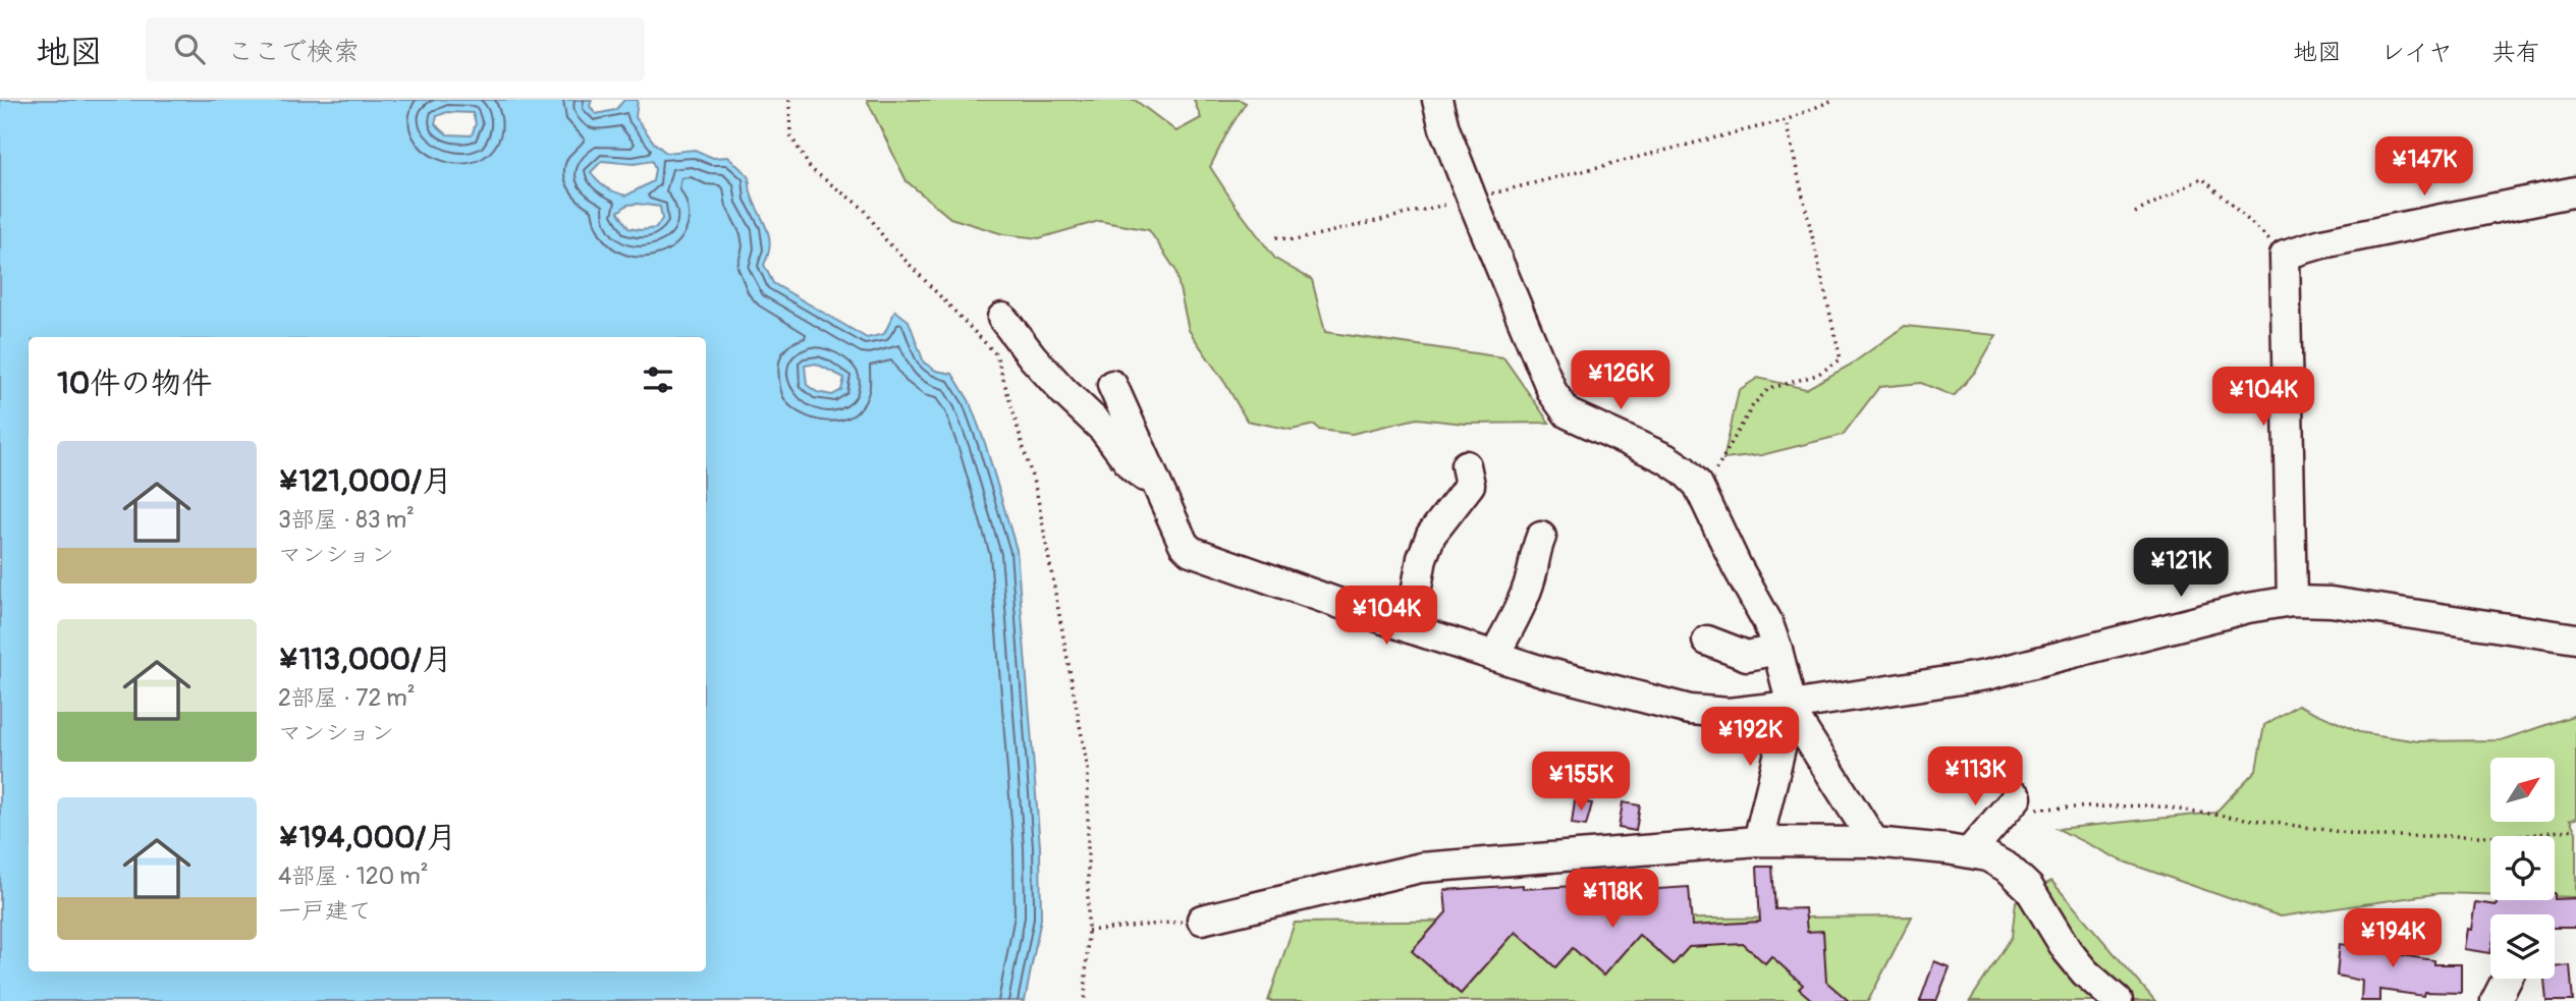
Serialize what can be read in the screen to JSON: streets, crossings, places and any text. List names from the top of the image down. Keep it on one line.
{"north":"top right","page":{"header":"地図","search":"ここで検索","nav":["地図","レイヤ","共有"],"price":["¥147K","¥126K","¥104K","¥121K","¥104K","¥192K","¥113K","¥155K","¥118K","¥194K"],"heading":"10件の物件","list":[{"name":"¥121,000/月","note":"3部屋 · 83 m² · マンション"},{"name":"¥113,000/月","note":"2部屋 · 72 m² · マンション"},{"name":"¥194,000/月","note":"4部屋 · 120 m² · 一戸建て"}]}}
